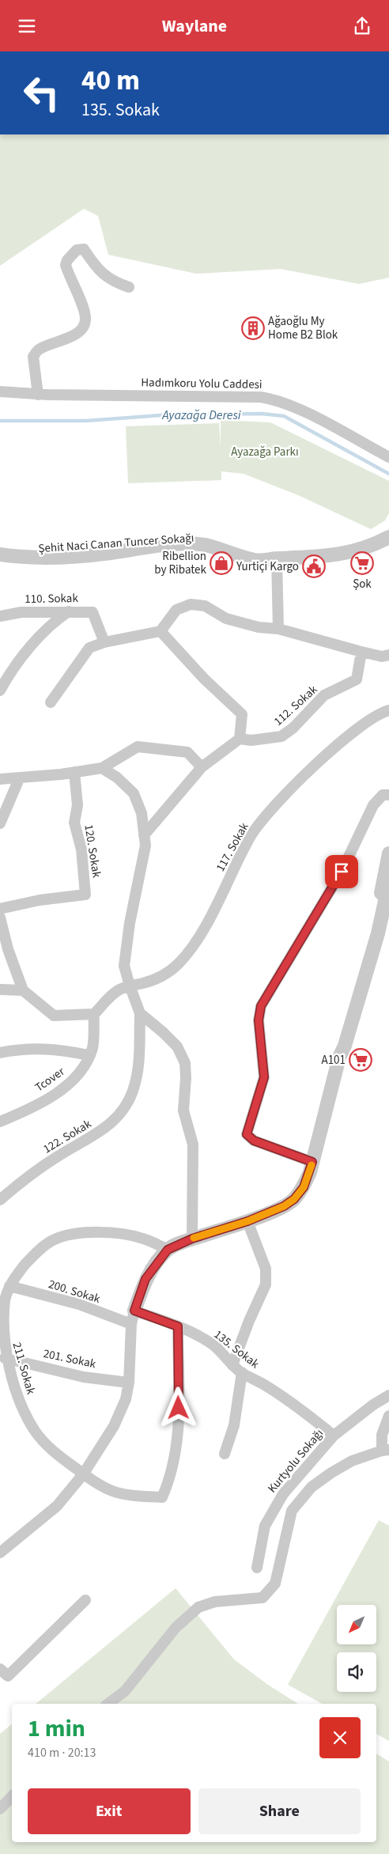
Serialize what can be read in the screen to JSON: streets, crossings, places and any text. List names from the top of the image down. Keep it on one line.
{"streets":{"street":["Hadımkoru Yolu Caddesi","Şehit Naci Canan Tuncer Sokağı","110. Sokak","112. Sokak","117. Sokak","120. Sokak","Tcover","122. Sokak","200. Sokak","135. Sokak","201. Sokak","211. Sokak","Kurtyolu Sokağı"]},"crossings":[["117. Sokak","Tcover"],["200. Sokak","211. Sokak"],["135. Sokak","211. Sokak"],["135. Sokak","Kurtyolu Sokağı"],["201. Sokak","211. Sokak"]],"water":["Ayazağa Deresi"],"parks":["Ayazağa Parkı"],"places":{"building":["Ağaoğlu My Home B2 Blok"],"shop":["Ribellion by Ribatek"],"supermarket":["Şok","A101"],"public building":["Yurtiçi Kargo"]},"north":"bottom left","page":{"header":"Waylane","turn":["40 m","135. Sokak"],"heading":["1 min","410 m · 20:13"],"buttons":["Exit","Share"]}}
